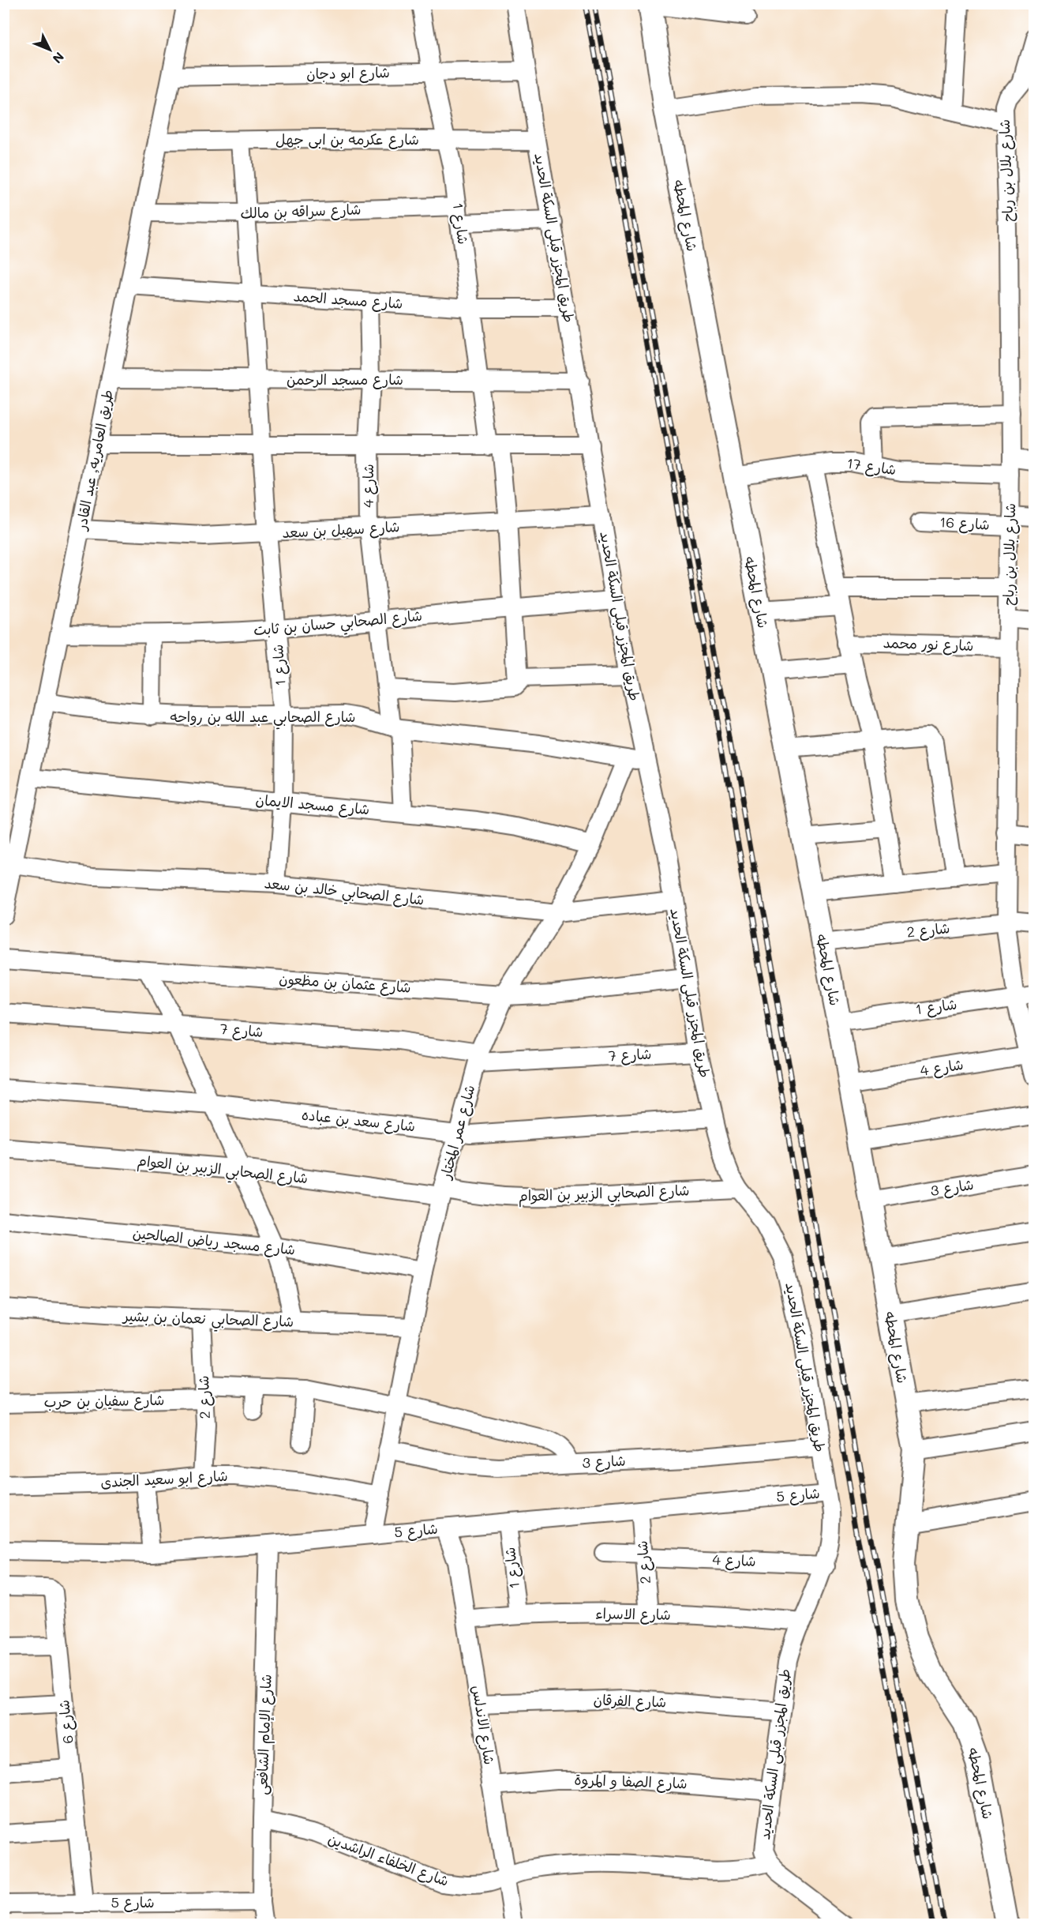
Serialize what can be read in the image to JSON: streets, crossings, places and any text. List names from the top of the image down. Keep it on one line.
{"streets":{"street":["شارع ابو دجان","شارع عكرمه بن ابى جهل","شارع بلال بن رباح","شارع سراقه بن مالك","شارع المحطه","شارع 1","طريق المجزر قبلى السكة الحديد","شارع مسجد الحمد","شارع مسجد الرحمن","طريق العامريه, عبد القادر","شارع 17","شارع 4","شارع 16","شارع سهيل بن سعد","شارع الصحابي حسان بن ثابت","شارع نور محمد","شارع الصحابي عبد الله بن رواحه","شارع مسجد الايمان","شارع الصحابي خالد بن سعد","شارع 2","شارع عثمان بن مظعون","شارع 7","شارع سعد بن عباده","شارع عمر المختار","شارع الصحابي الزبير بن العوام","شارع 3","شارع مسجد رياض الصالحين","شارع الصحابي نعمان بن بشير","شارع سفيان بن حرب","شارع ابو سعيد الجندى","شارع 5","شارع الاسراء","شارع الفرقان","شارع 6","شارع الاندلس","شارع الإمام الشافعى","شارع الصفا و المروة","شارع الخلفاء الراشدين"]},"crossings":[["شارع ابو دجان","شارع 1"],["شارع ابو دجان","طريق المجزر قبلى السكة الحديد"],["شارع ابو دجان","طريق العامريه, عبد القادر"],["شارع عكرمه بن ابى جهل","شارع 1"],["شارع عكرمه بن ابى جهل","طريق المجزر قبلى السكة الحديد"],["شارع عكرمه بن ابى جهل","طريق العامريه, عبد القادر"],["شارع بلال بن رباح","شارع 1"],["شارع بلال بن رباح","شارع 17"],["شارع بلال بن رباح","شارع 4"],["شارع بلال بن رباح","شارع 16"],["شارع بلال بن رباح","شارع نور محمد"],["شارع بلال بن رباح","شارع 2"],["شارع سراقه بن مالك","شارع 1"],["شارع سراقه بن مالك","طريق العامريه, عبد القادر"],["شارع المحطه","شارع 1"],["شارع المحطه","شارع 17"],["شارع المحطه","شارع 4"],["شارع المحطه","شارع 2"],["شارع المحطه","شارع 3"],["شارع 1","شارع مسجد الحمد"],["شارع 1","شارع مسجد الرحمن"],["شارع 1","شارع سهيل بن سعد"],["شارع 1","شارع الصحابي حسان بن ثابت"],["شارع 1","شارع الصحابي عبد الله بن رواحه"],["شارع 1","شارع مسجد الايمان"],["شارع 1","شارع الصحابي خالد بن سعد"],["شارع 1","شارع 5"],["شارع 1","شارع الاسراء"],["طريق المجزر قبلى السكة الحديد","شارع مسجد الحمد"],["طريق المجزر قبلى السكة الحديد","شارع مسجد الرحمن"],["طريق المجزر قبلى السكة الحديد","شارع 4"],["طريق المجزر قبلى السكة الحديد","شارع سهيل بن سعد"],["طريق المجزر قبلى السكة الحديد","شارع الصحابي حسان بن ثابت"],["طريق المجزر قبلى السكة الحديد","شارع الصحابي عبد الله بن رواحه"],["طريق المجزر قبلى السكة الحديد","شارع الصحابي خالد بن سعد"],["طريق المجزر قبلى السكة الحديد","شارع عثمان بن مظعون"],["طريق المجزر قبلى السكة الحديد","شارع 7"],["طريق المجزر قبلى السكة الحديد","شارع سعد بن عباده"],["طريق المجزر قبلى السكة الحديد","شارع الصحابي الزبير بن العوام"],["طريق المجزر قبلى السكة الحديد","شارع 3"],["طريق المجزر قبلى السكة الحديد","شارع 5"],["طريق المجزر قبلى السكة الحديد","شارع الاسراء"],["طريق المجزر قبلى السكة الحديد","شارع الفرقان"],["طريق المجزر قبلى السكة الحديد","شارع الصفا و المروة"],["طريق المجزر قبلى السكة الحديد","شارع الخلفاء الراشدين"],["شارع مسجد الحمد","طريق العامريه, عبد القادر"],["شارع مسجد الحمد","شارع 4"],["شارع مسجد الرحمن","طريق العامريه, عبد القادر"],["شارع مسجد الرحمن","شارع 4"],["طريق العامريه, عبد القادر","شارع سهيل بن سعد"],["طريق العامريه, عبد القادر","شارع الصحابي حسان بن ثابت"],["طريق العامريه, عبد القادر","شارع الصحابي عبد الله بن رواحه"],["طريق العامريه, عبد القادر","شارع مسجد الايمان"],["طريق العامريه, عبد القادر","شارع الصحابي خالد بن سعد"],["شارع 4","شارع سهيل بن سعد"],["شارع 4","شارع الصحابي حسان بن ثابت"],["شارع 4","شارع الصحابي عبد الله بن رواحه"],["شارع 4","شارع مسجد الايمان"],["شارع 4","شارع 2"],["شارع الصحابي عبد الله بن رواحه","شارع عمر المختار"],["شارع مسجد الايمان","شارع عمر المختار"],["شارع الصحابي خالد بن سعد","شارع عمر المختار"],["شارع 2","شارع الصحابي نعمان بن بشير"],["شارع 2","شارع سفيان بن حرب"],["شارع 2","شارع ابو سعيد الجندى"],["شارع 2","شارع 5"],["شارع 2","شارع الاسراء"],["شارع عثمان بن مظعون","شارع عمر المختار"],["شارع 7","شارع عمر المختار"],["شارع سعد بن عباده","شارع عمر المختار"],["شارع عمر المختار","شارع الصحابي الزبير بن العوام"],["شارع عمر المختار","شارع 3"],["شارع عمر المختار","شارع مسجد رياض الصالحين"],["شارع عمر المختار","شارع الصحابي نعمان بن بشير"],["شارع عمر المختار","شارع سفيان بن حرب"],["شارع عمر المختار","شارع ابو سعيد الجندى"],["شارع عمر المختار","شارع 5"],["شارع 3","شارع سفيان بن حرب"],["شارع 5","شارع 6"],["شارع 5","شارع الاندلس"],["شارع 5","شارع الإمام الشافعى"],["شارع الاسراء","شارع الاندلس"],["شارع الفرقان","شارع الاندلس"],["شارع الاندلس","شارع الصفا و المروة"],["شارع الاندلس","شارع الخلفاء الراشدين"],["شارع الإمام الشافعى","شارع الخلفاء الراشدين"]],"north":"bottom right"}
